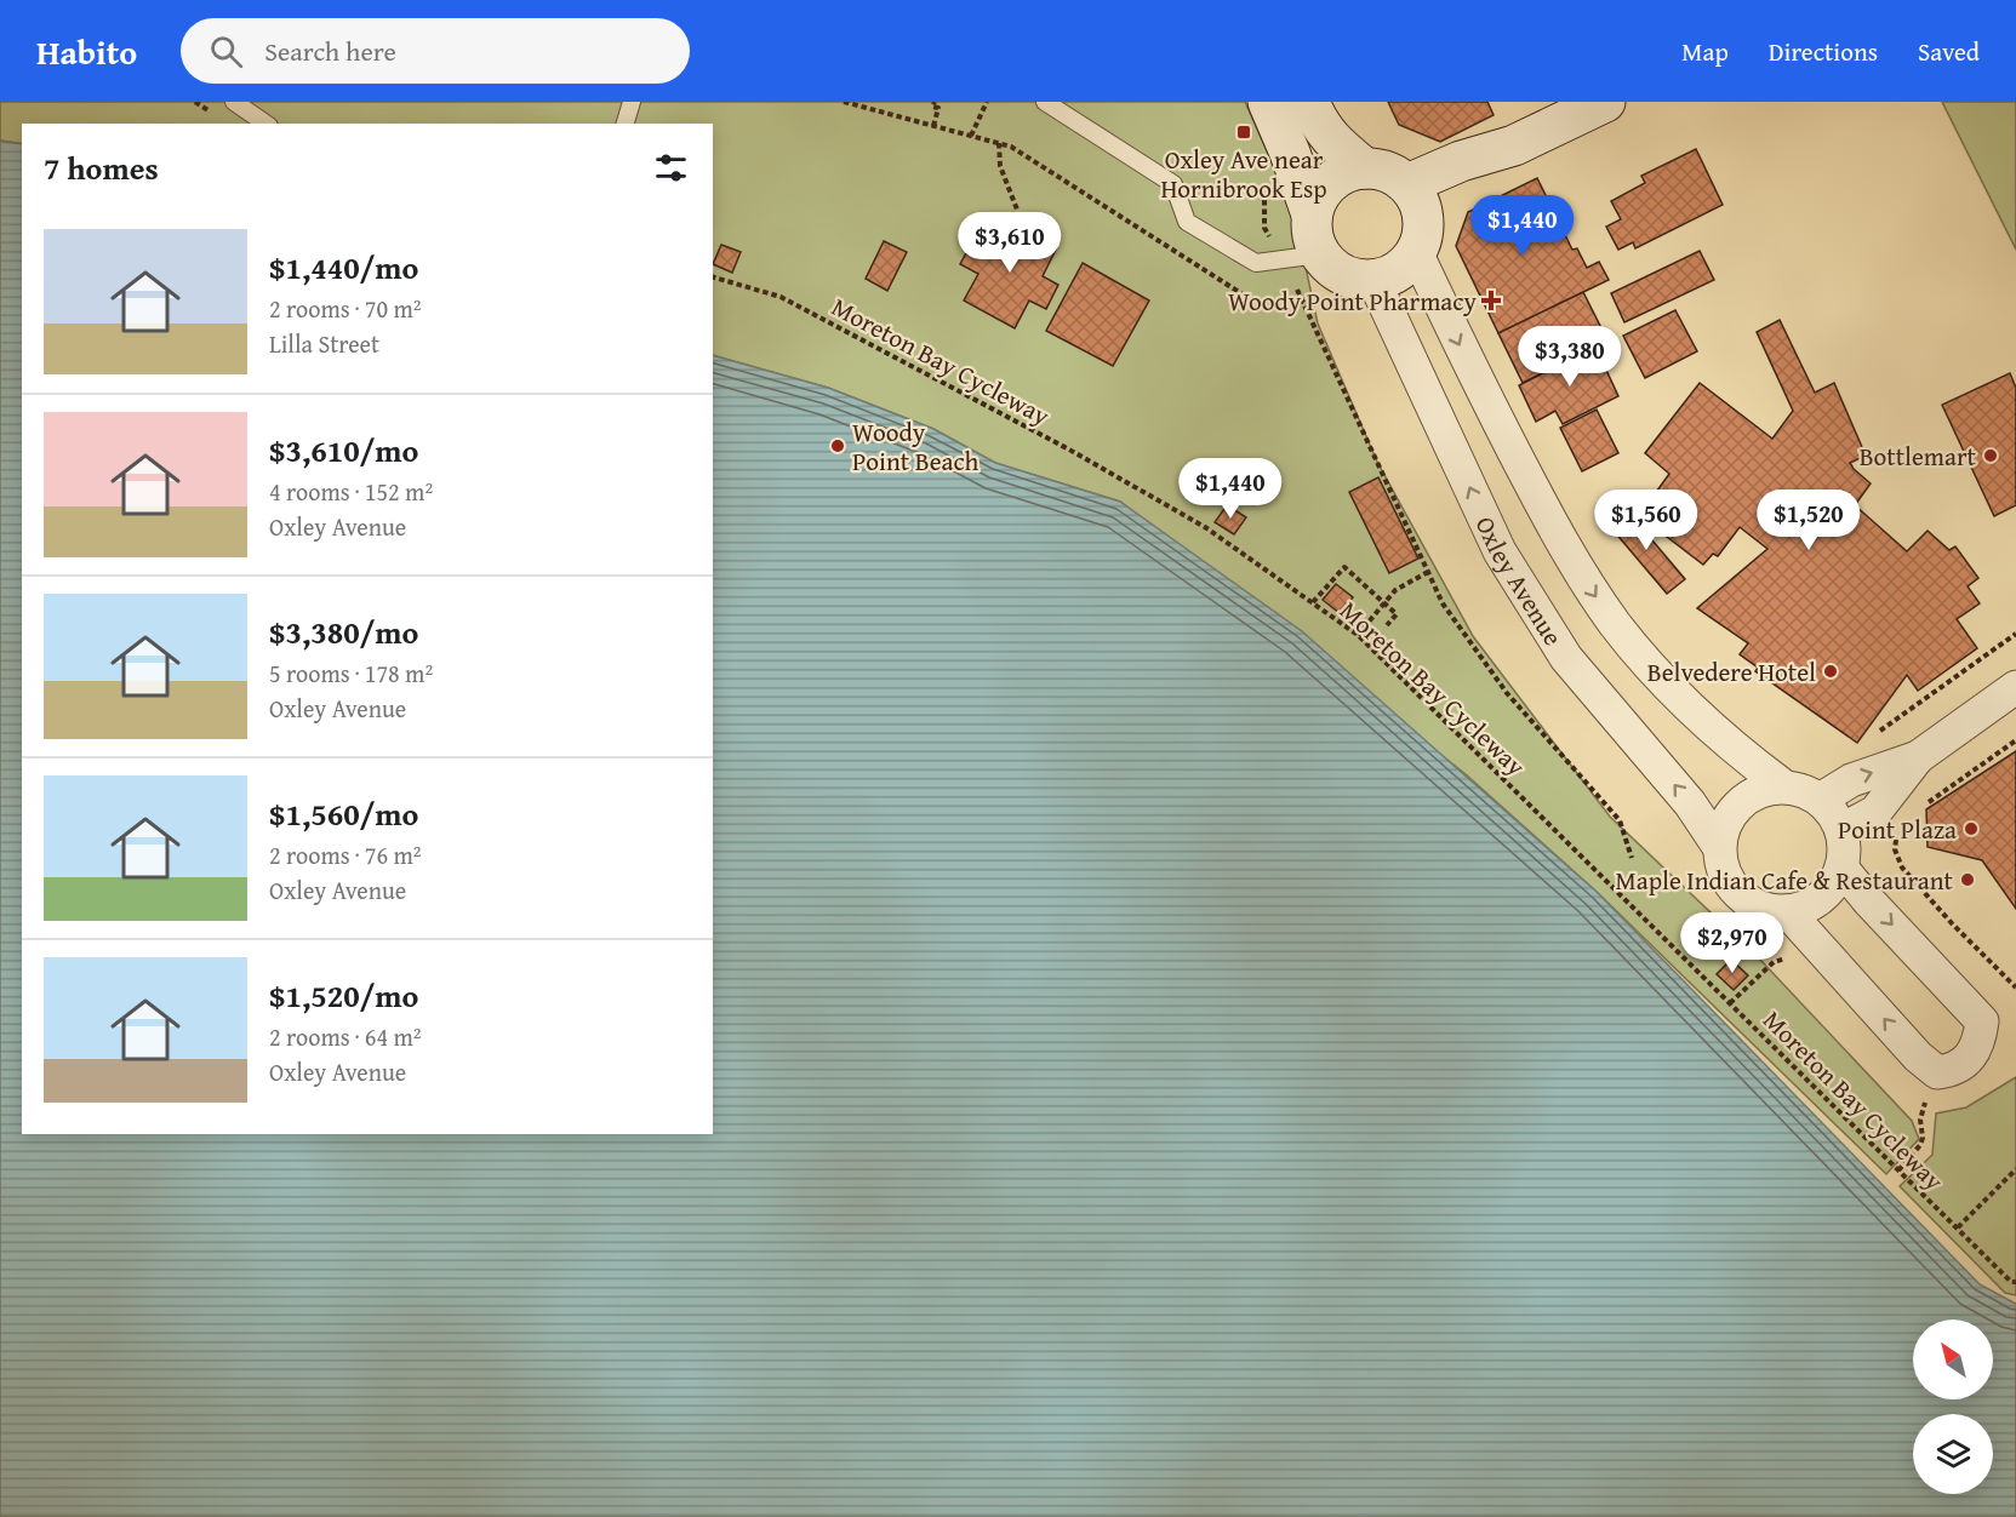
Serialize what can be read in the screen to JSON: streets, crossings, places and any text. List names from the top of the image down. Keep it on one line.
{"streets":{"street":["Oxley Avenue"],"path":["Moreton Bay Cycleway"]},"places":{"transit":["Oxley Ave near Hornibrook Esp"],"health":["Woody Point Pharmacy"],"other":["Woody Point Beach","Bottlemart","Belvedere Hotel","Point Plaza","Maple Indian Cafe & Restaurant"]},"north":"top left","page":{"header":"Habito","search":"Search here","nav":["Map","Directions","Saved"],"heading":"7 homes","price":["$1,440","$3,610","$3,380","$1,440","$1,560","$1,520","$2,970"],"list":[{"name":"$1,440/mo","note":"2 rooms · 70 m² · Lilla Street"},{"name":"$3,610/mo","note":"4 rooms · 152 m² · Oxley Avenue"},{"name":"$3,380/mo","note":"5 rooms · 178 m² · Oxley Avenue"},{"name":"$1,560/mo","note":"2 rooms · 76 m² · Oxley Avenue"},{"name":"$1,520/mo","note":"2 rooms · 64 m² · Oxley Avenue"}]}}
